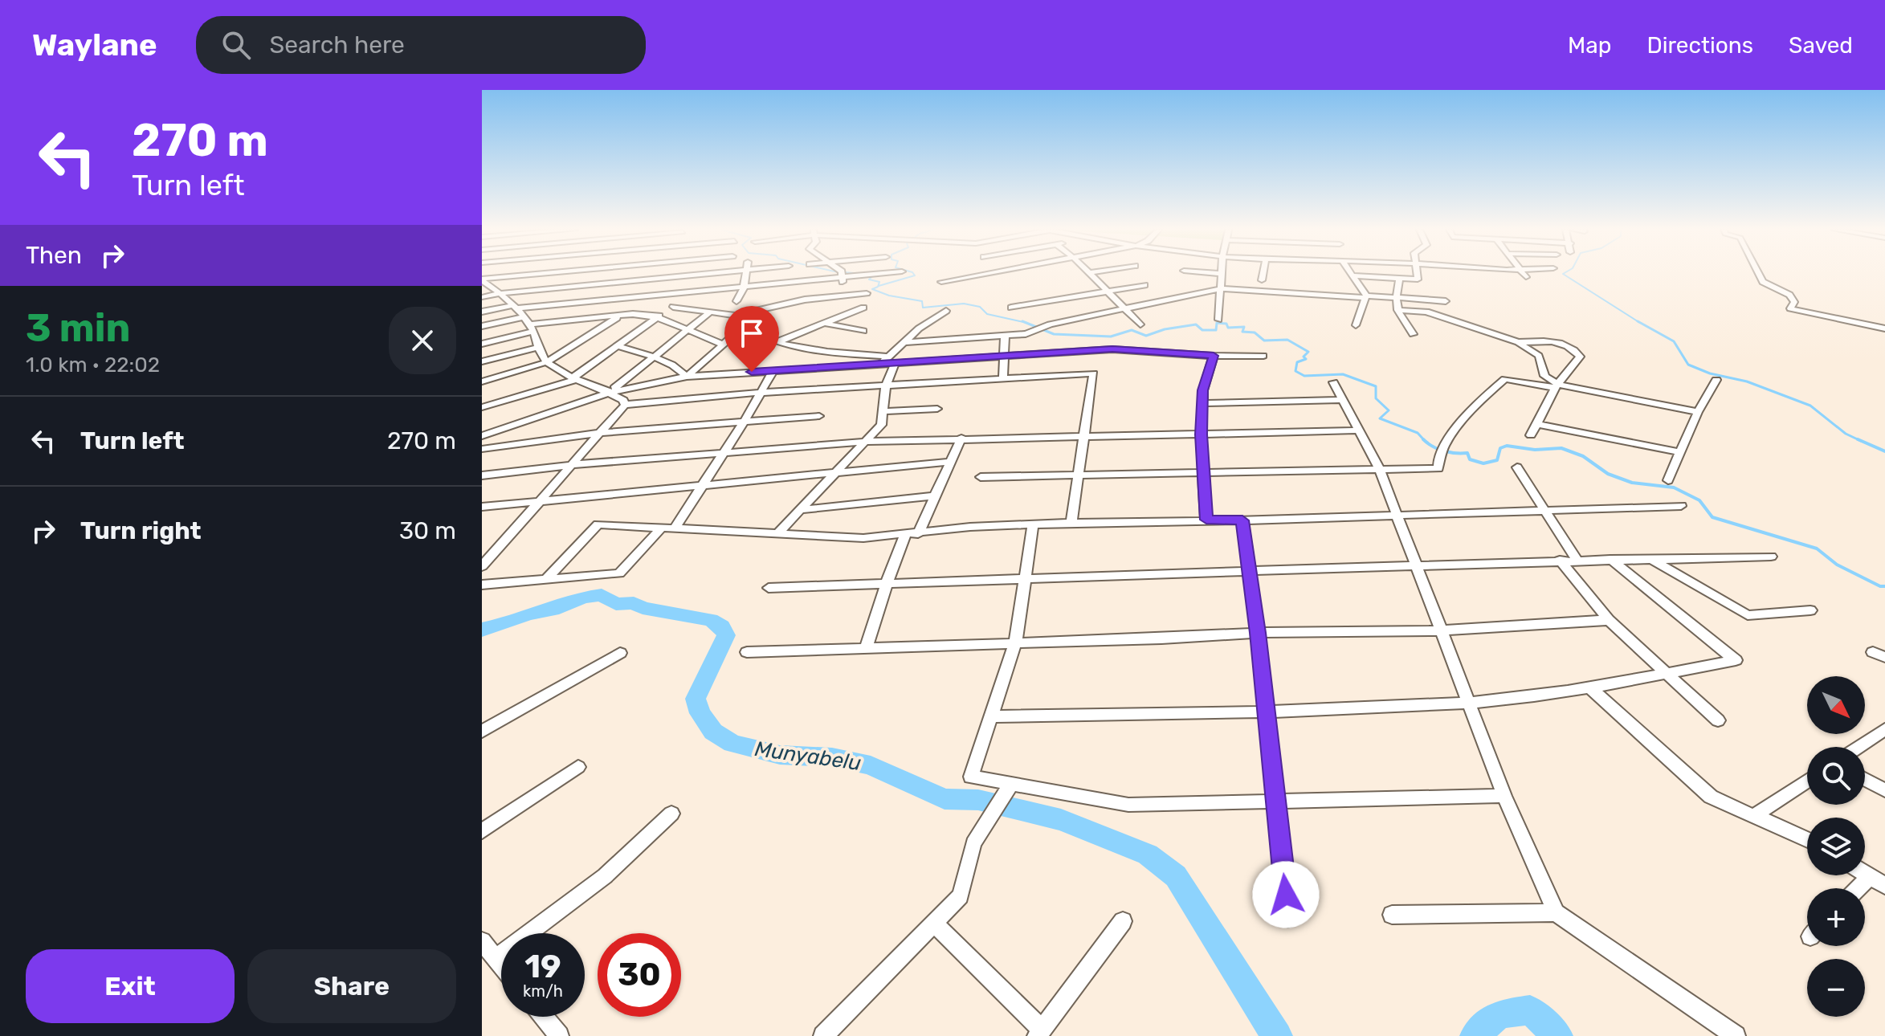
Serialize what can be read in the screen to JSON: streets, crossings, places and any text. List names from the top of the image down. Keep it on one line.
{"water":["Munyabelu"],"north":"bottom right","page":{"header":"Waylane","search":"Search here","nav":["Map","Directions","Saved"],"turn":["270 m","Turn left"],"then":"Then","heading":["3 min","1.0 km · 22:02"],"list":[{"name":"Turn left","value":"270 m"},{"name":"Turn right","value":"30 m"}],"map_buttons":["+","−"],"speed":"19 km/h","limit":"30","buttons":["Exit","Share"]}}
